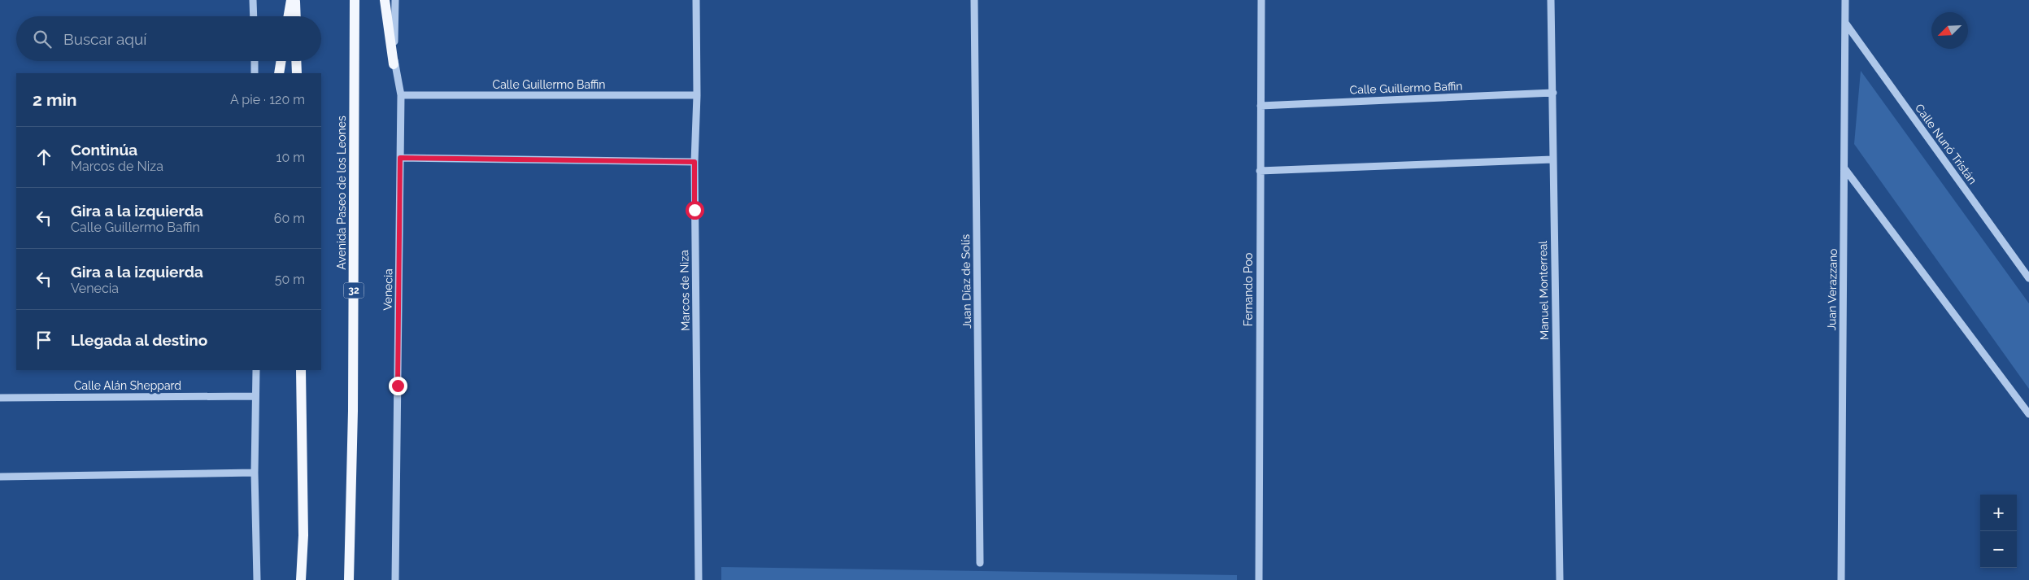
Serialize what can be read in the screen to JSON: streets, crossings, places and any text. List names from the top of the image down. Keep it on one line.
{"streets":{"main road":["Avenida Paseo de los Leones","32"],"street":["Calle Guillermo Baffin","Calle Nunó Tristán","Juan Díaz de Solís","Venecia","Fernando Poo","Juan Verazzano","Marcos de Niza","Manuel Monterreal","Calle Alán Sheppard"]},"crossings":[["Calle Guillermo Baffin","Venecia"],["Calle Guillermo Baffin","Fernando Poo"],["Calle Guillermo Baffin","Marcos de Niza"],["Calle Guillermo Baffin","Manuel Monterreal"],["Calle Nunó Tristán","Juan Verazzano"]],"north":"bottom left","page":{"search":"Buscar aquí","heading":["2 min","A pie · 120 m"],"list":[["Continúa","Marcos de Niza","10 m"],["Gira a la izquierda","Calle Guillermo Baffin","60 m"],["Gira a la izquierda","Venecia","50 m"],"Llegada al destino"],"map_buttons":["+","−"]}}
